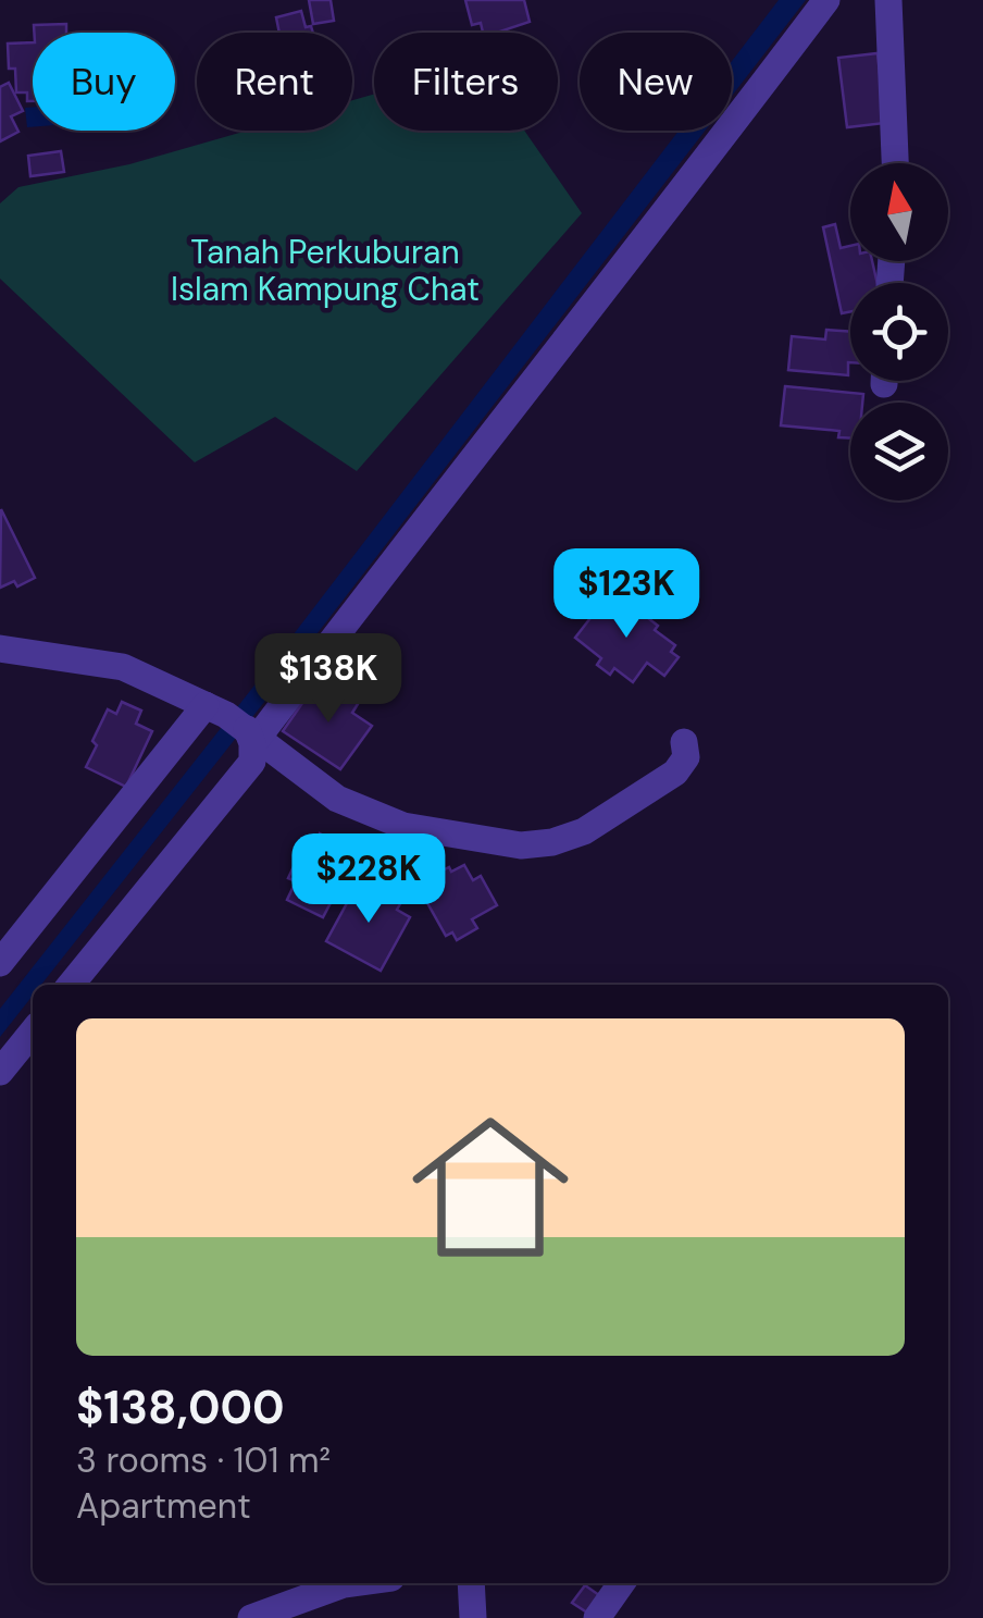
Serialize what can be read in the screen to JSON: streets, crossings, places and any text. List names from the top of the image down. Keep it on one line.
{"parks":["Tanah Perkuburan Islam Kampung Chat"],"north":"top","page":{"chip":["Buy","Rent","Filters","New"],"price":["$123K","$138K","$228K"],"list":[{"name":"$138,000","note":"3 rooms · 101 m² · Apartment"}]}}
